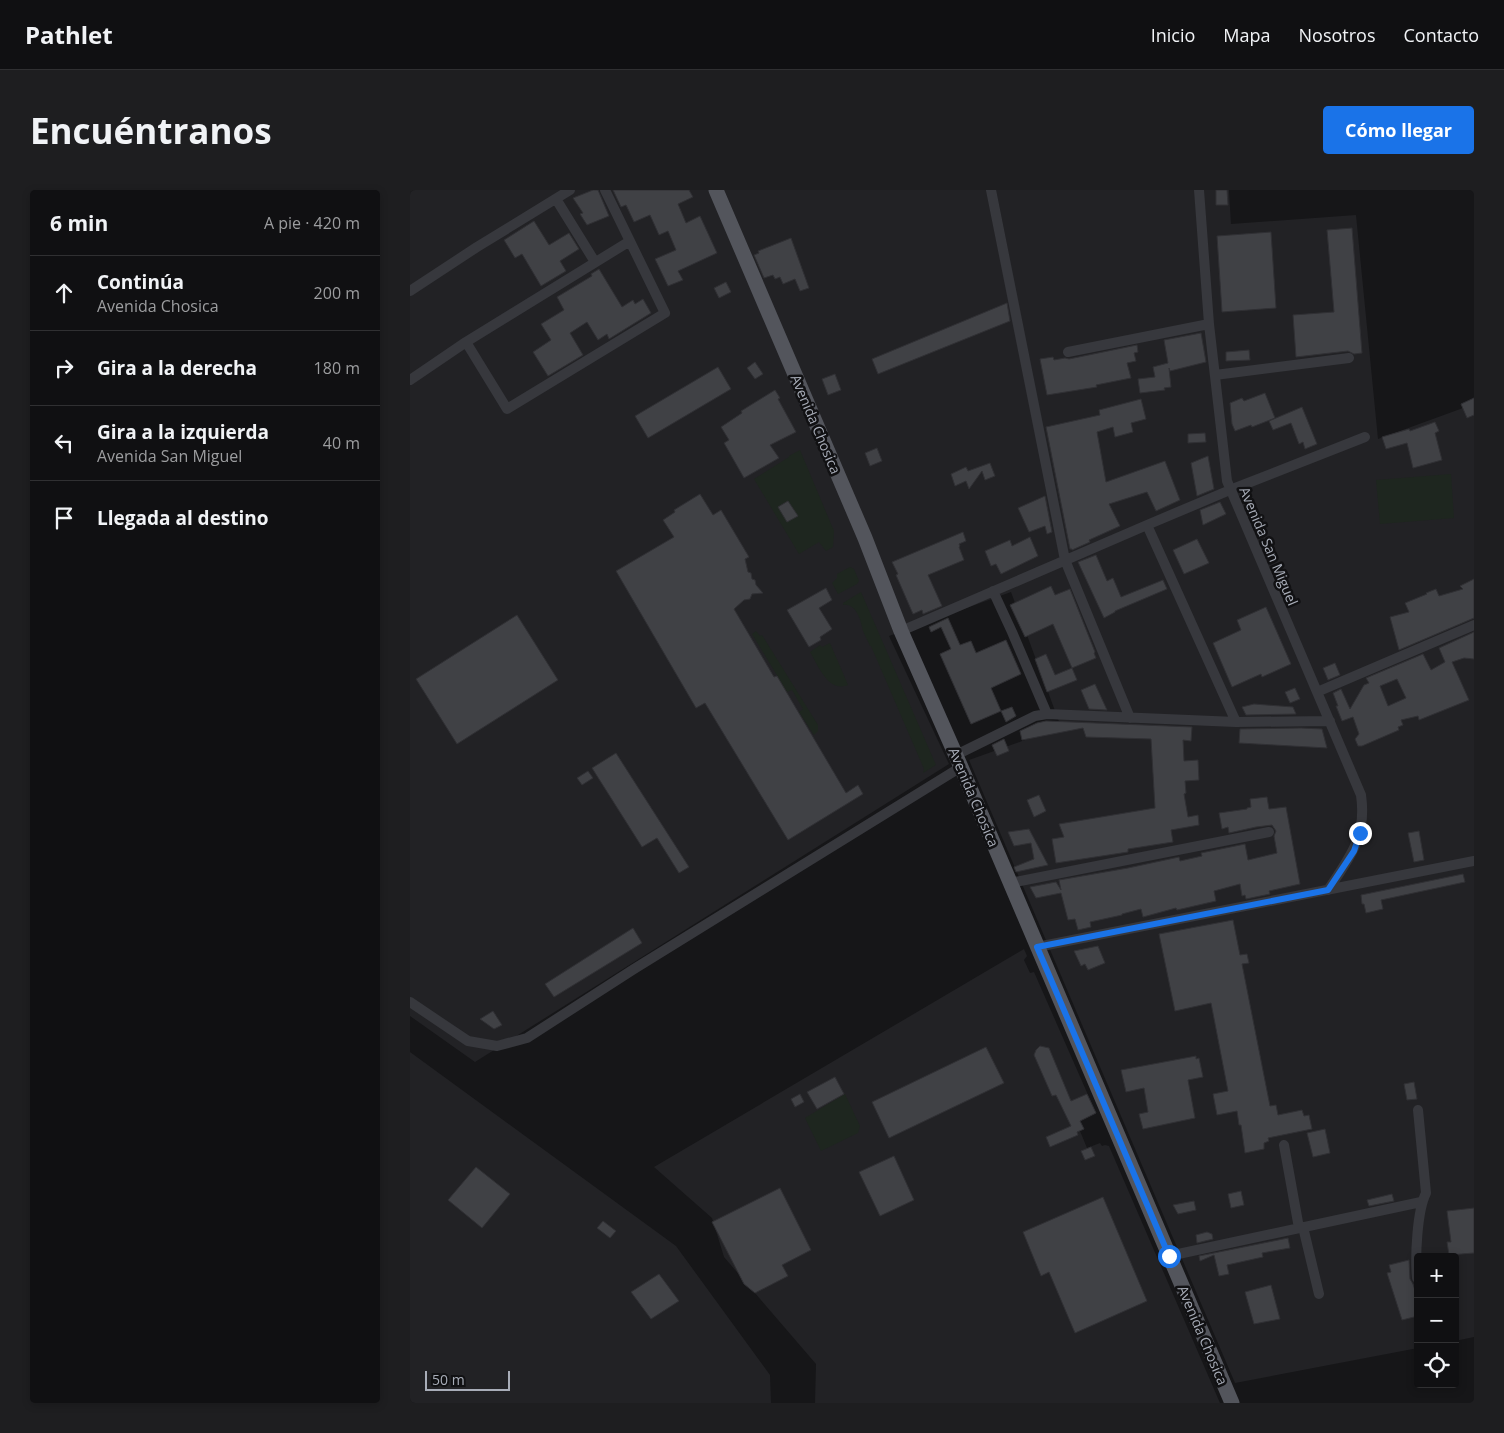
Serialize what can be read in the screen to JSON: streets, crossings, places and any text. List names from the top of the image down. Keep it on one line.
{"streets":{"main road":["Avenida Chosica"],"street":["Avenida San Miguel"]},"scale_bar":"50 m","page":{"header":"Pathlet","nav":["Inicio","Mapa","Nosotros","Contacto"],"buttons":"Cómo llegar","title":"Encuéntranos","heading":["6 min","A pie · 420 m"],"list":[["Continúa","Avenida Chosica","200 m"],["Gira a la derecha","180 m"],["Gira a la izquierda","Avenida San Miguel","40 m"],"Llegada al destino"],"map_buttons":["+","−"],"scale":"50 m"}}
